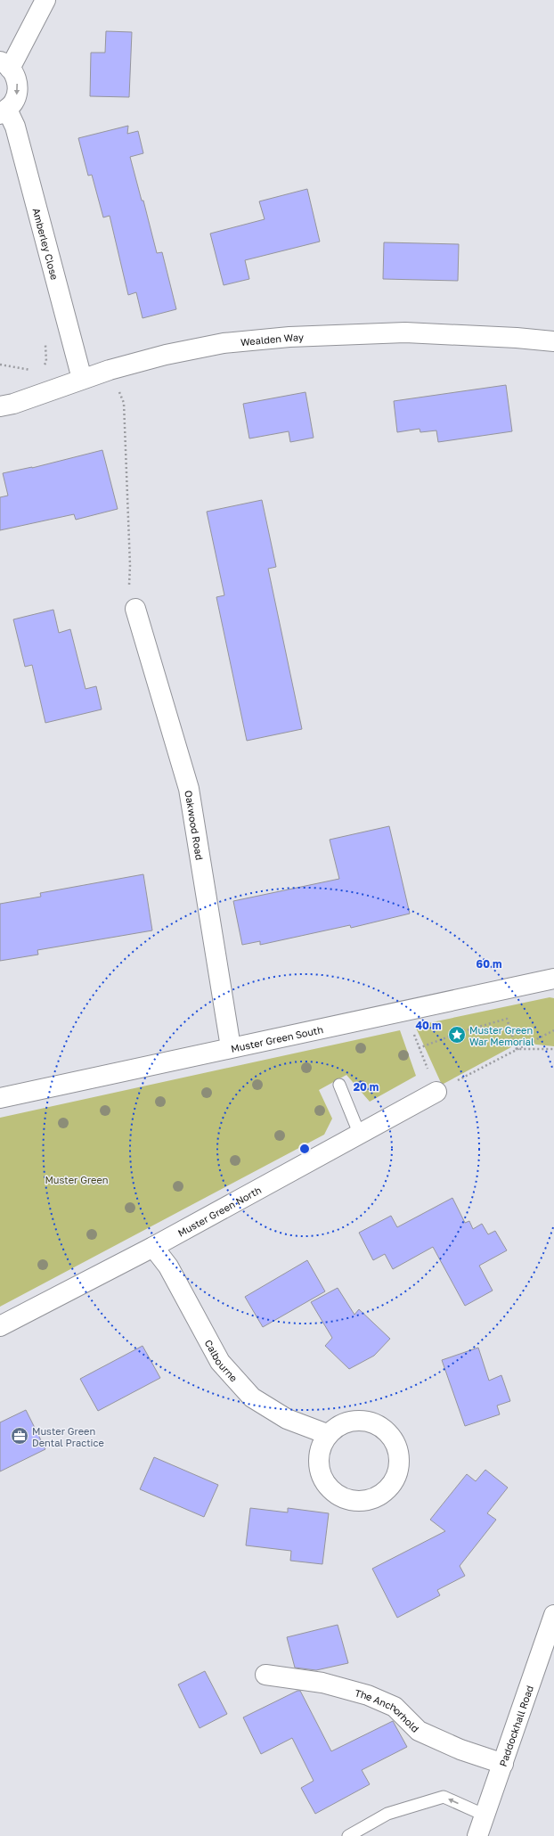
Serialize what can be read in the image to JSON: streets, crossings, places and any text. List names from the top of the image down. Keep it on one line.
{"streets":{"street":["Amberley Close","Wealden Way","Oakwood Road","Muster Green South","Muster Green North","Calbourne","The Anchorhold","Paddockhall Road"]},"crossings":[["Amberley Close","Wealden Way"],["Oakwood Road","Muster Green South"],["Muster Green North","Calbourne"],["The Anchorhold","Paddockhall Road"]],"parks":["Muster Green"],"places":{"place":["Muster Green War Memorial"],"office":["Muster Green Dental Practice"]},"rings":["60 m","40 m","20 m"]}
